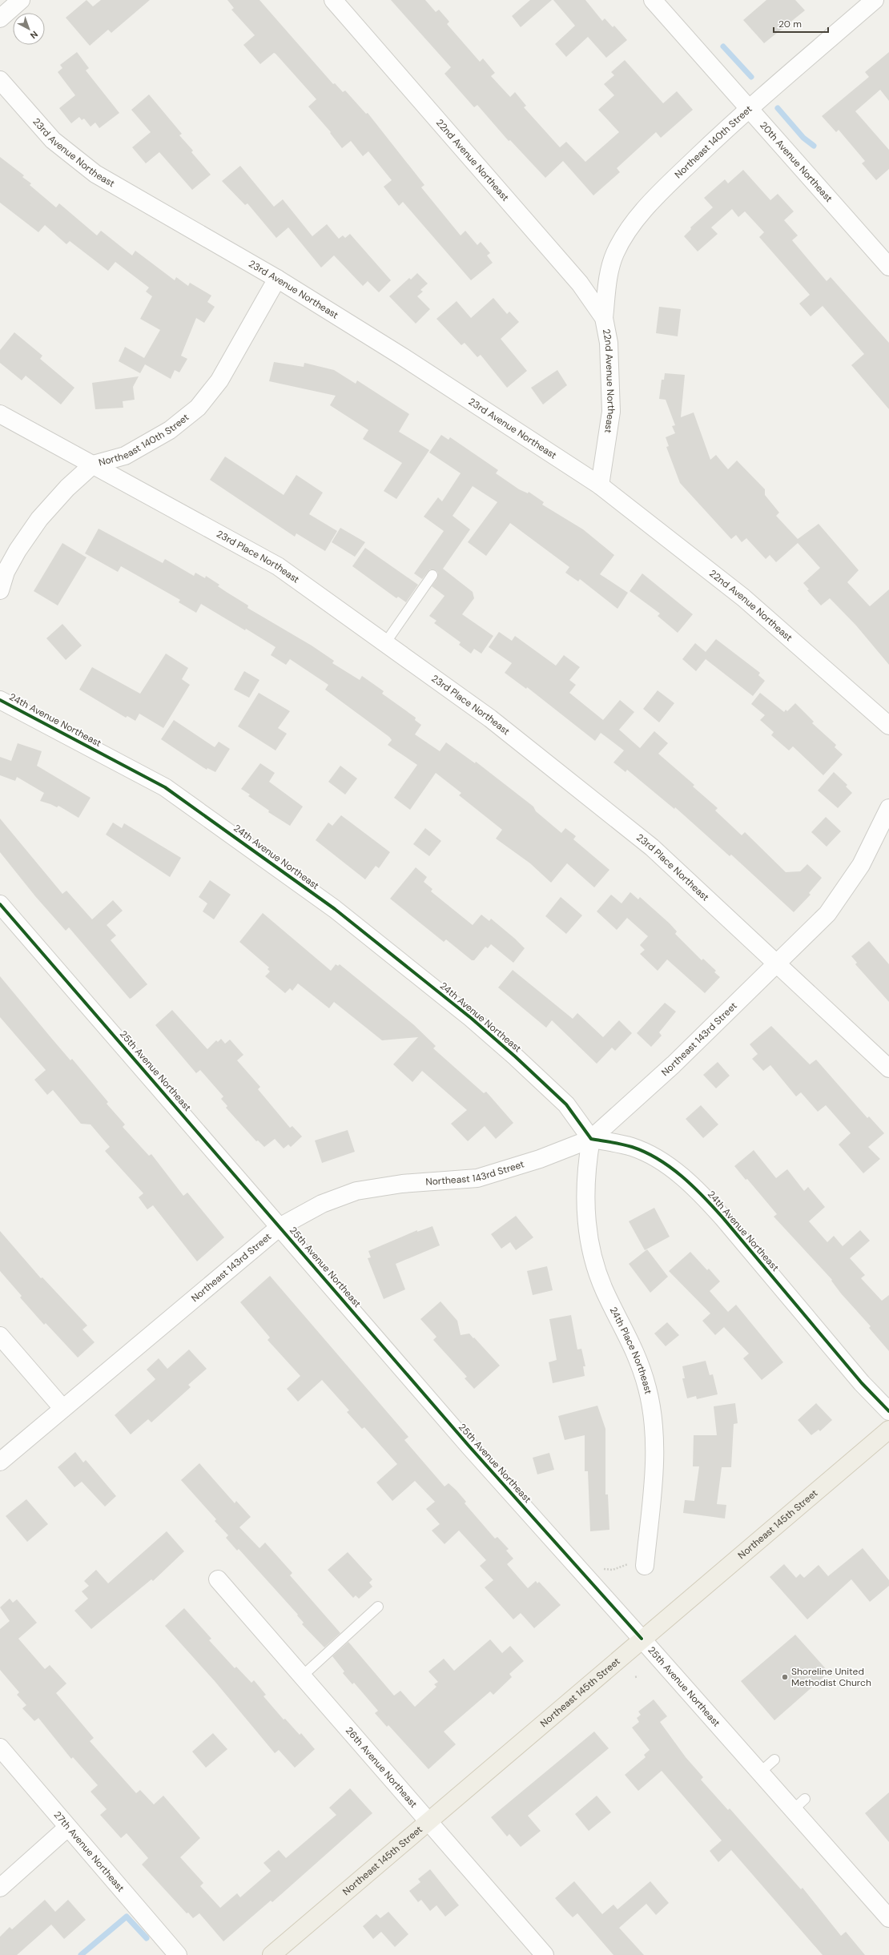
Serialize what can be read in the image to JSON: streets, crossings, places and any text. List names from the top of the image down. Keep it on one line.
{"streets":{"main road":["Northeast 145th Street"],"street":["Northeast 140th Street","23rd Avenue Northeast","22nd Avenue Northeast","20th Avenue Northeast","23rd Place Northeast","24th Avenue Northeast","Northeast 143rd Street","25th Avenue Northeast","24th Place Northeast","26th Avenue Northeast","27th Avenue Northeast"]},"crossings":[["Northeast 140th Street","23rd Avenue Northeast"],["Northeast 140th Street","22nd Avenue Northeast"],["Northeast 140th Street","20th Avenue Northeast"],["Northeast 140th Street","23rd Place Northeast"],["23rd Avenue Northeast","22nd Avenue Northeast"],["23rd Place Northeast","Northeast 143rd Street"],["24th Avenue Northeast","Northeast 143rd Street"],["24th Avenue Northeast","24th Place Northeast"],["Northeast 143rd Street","25th Avenue Northeast"],["Northeast 143rd Street","24th Place Northeast"],["25th Avenue Northeast","Northeast 145th Street"],["Northeast 145th Street","26th Avenue Northeast"]],"places":["Shoreline United Methodist Church"],"scale_bar":"20 m","north":"bottom right"}
